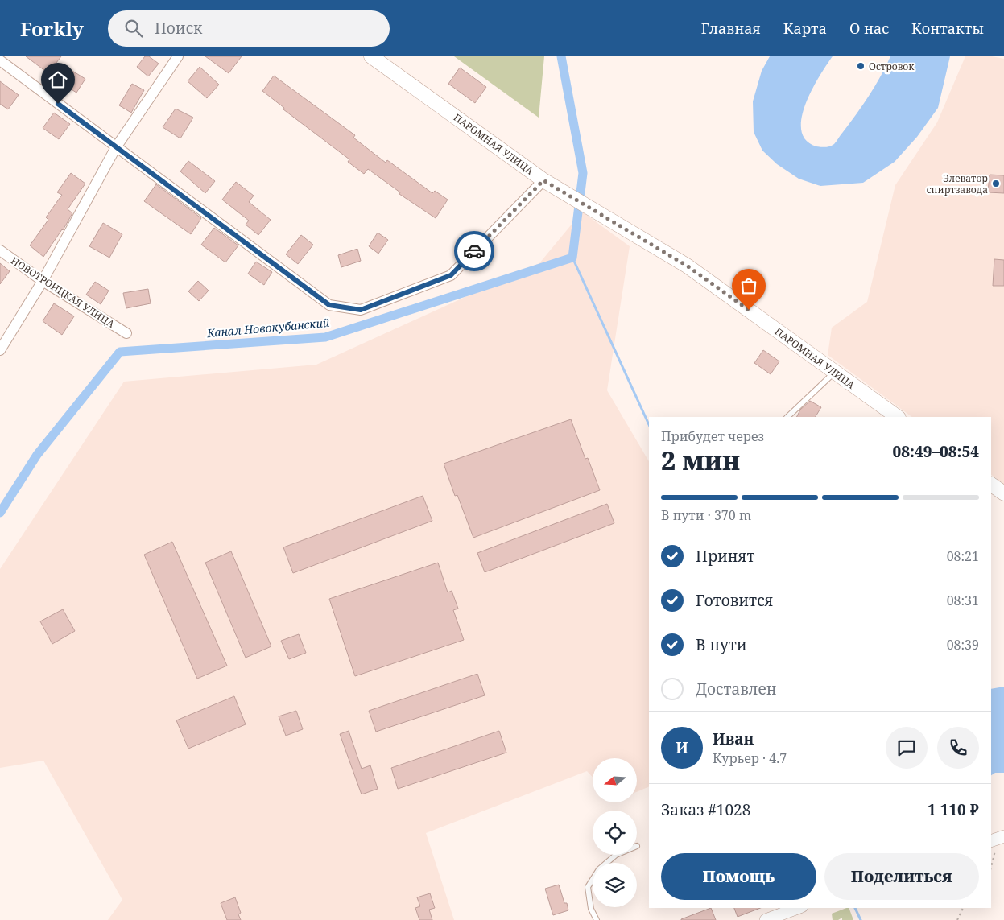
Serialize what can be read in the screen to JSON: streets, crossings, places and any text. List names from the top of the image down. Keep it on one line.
{"streets":{"main road":["ПАРОМНАЯ УЛИЦА"],"street":["НОВОТРОИЦКАЯ УЛИЦА"]},"water":["Канал Новокубанский"],"places":["Островок","Элеватор спиртзавода"],"north":"left","page":{"header":"Forkly","search":"Поиск","nav":["Главная","Карта","О нас","Контакты"],"heading":["2 мин","Прибудет через","08:49–08:54"],"panel":["Иван","Курьер · 4.7","Заказ #1028","1 110 ₽"],"bar":"В пути · 370 m","list":[["Принят","08:21"],["Готовится","08:31"],["В пути","08:39"],"Доставлен"],"round":"И","buttons":["Помощь","Поделиться"]}}
